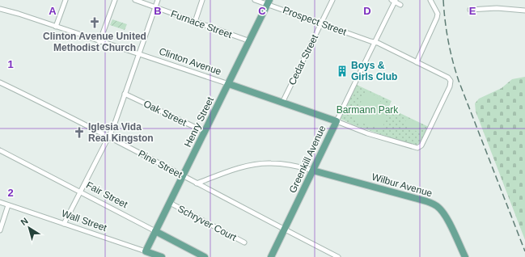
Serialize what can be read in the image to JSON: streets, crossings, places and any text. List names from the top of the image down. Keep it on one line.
{"streets":{"main road":["Clinton Avenue","Henry Street","Greenkill Avenue","Wilbur Avenue","Fair Street","Wall Street"],"street":["Prospect Street","Furnace Street","Cedar Street","Oak Street","Pine Street","Schryver Court"]},"crossings":[["Prospect Street","Cedar Street"],["Prospect Street","Clinton Avenue"],["Prospect Street","Henry Street"],["Prospect Street","Greenkill Avenue"],["Furnace Street","Henry Street"],["Cedar Street","Clinton Avenue"],["Clinton Avenue","Henry Street"],["Clinton Avenue","Greenkill Avenue"],["Oak Street","Henry Street"],["Henry Street","Pine Street"],["Henry Street","Fair Street"],["Henry Street","Wall Street"],["Henry Street","Schryver Court"],["Greenkill Avenue","Pine Street"],["Greenkill Avenue","Wilbur Avenue"]],"parks":["Barmann Park"],"places":{"church":["Clinton Avenue United Methodist Church","Iglesia Vida Real Kingston"],"building":["Boys & Girls Club"]},"north":"top left","grid":{"columns":["A","B","C","D","E"],"rows":["1","2"]}}
